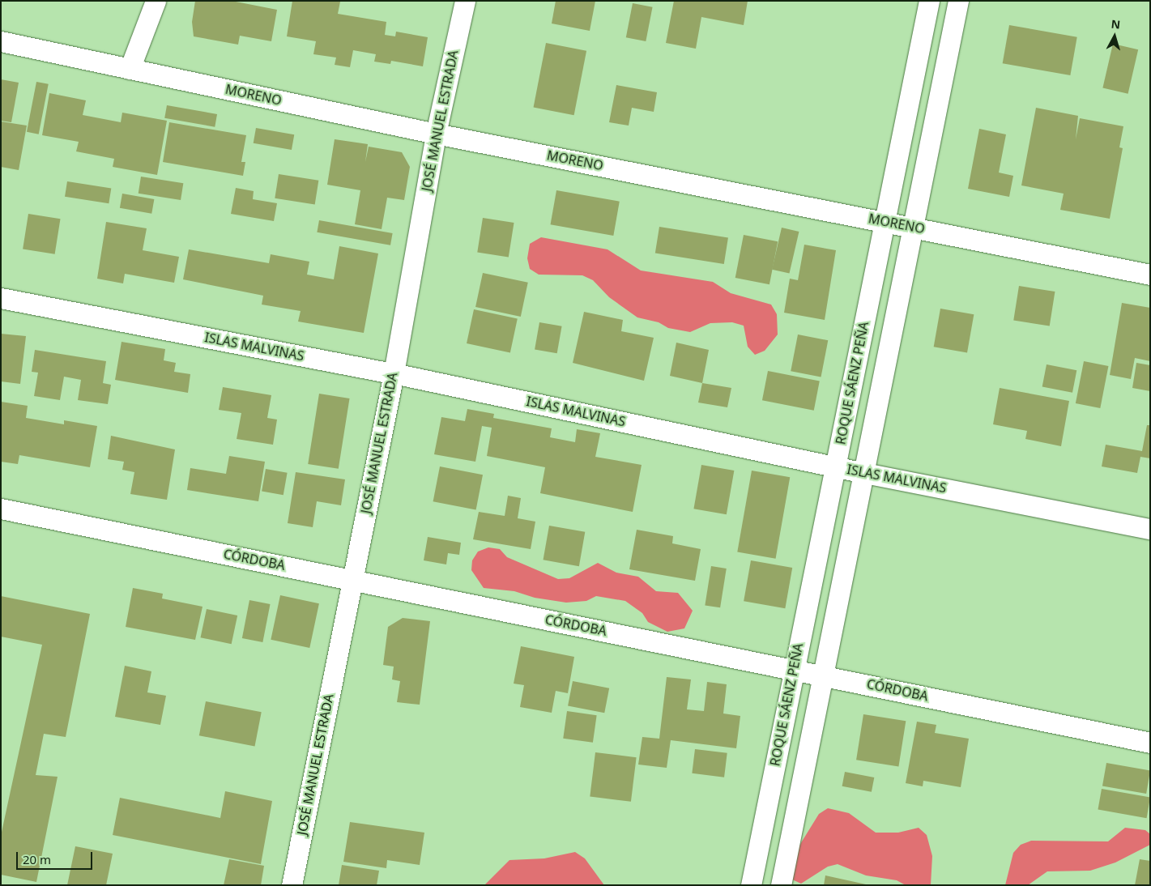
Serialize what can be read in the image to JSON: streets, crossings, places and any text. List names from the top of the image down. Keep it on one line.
{"streets":{"street":["MORENO","JOSÉ MANUEL ESTRADA","ISLAS MALVINAS","ROQUE SÁENZ PEÑA","CÓRDOBA"]},"crossings":[["MORENO","JOSÉ MANUEL ESTRADA"],["MORENO","ROQUE SÁENZ PEÑA"],["JOSÉ MANUEL ESTRADA","ISLAS MALVINAS"],["JOSÉ MANUEL ESTRADA","CÓRDOBA"],["ISLAS MALVINAS","ROQUE SÁENZ PEÑA"],["ROQUE SÁENZ PEÑA","CÓRDOBA"]],"scale_bar":"20 m","north":"top"}
